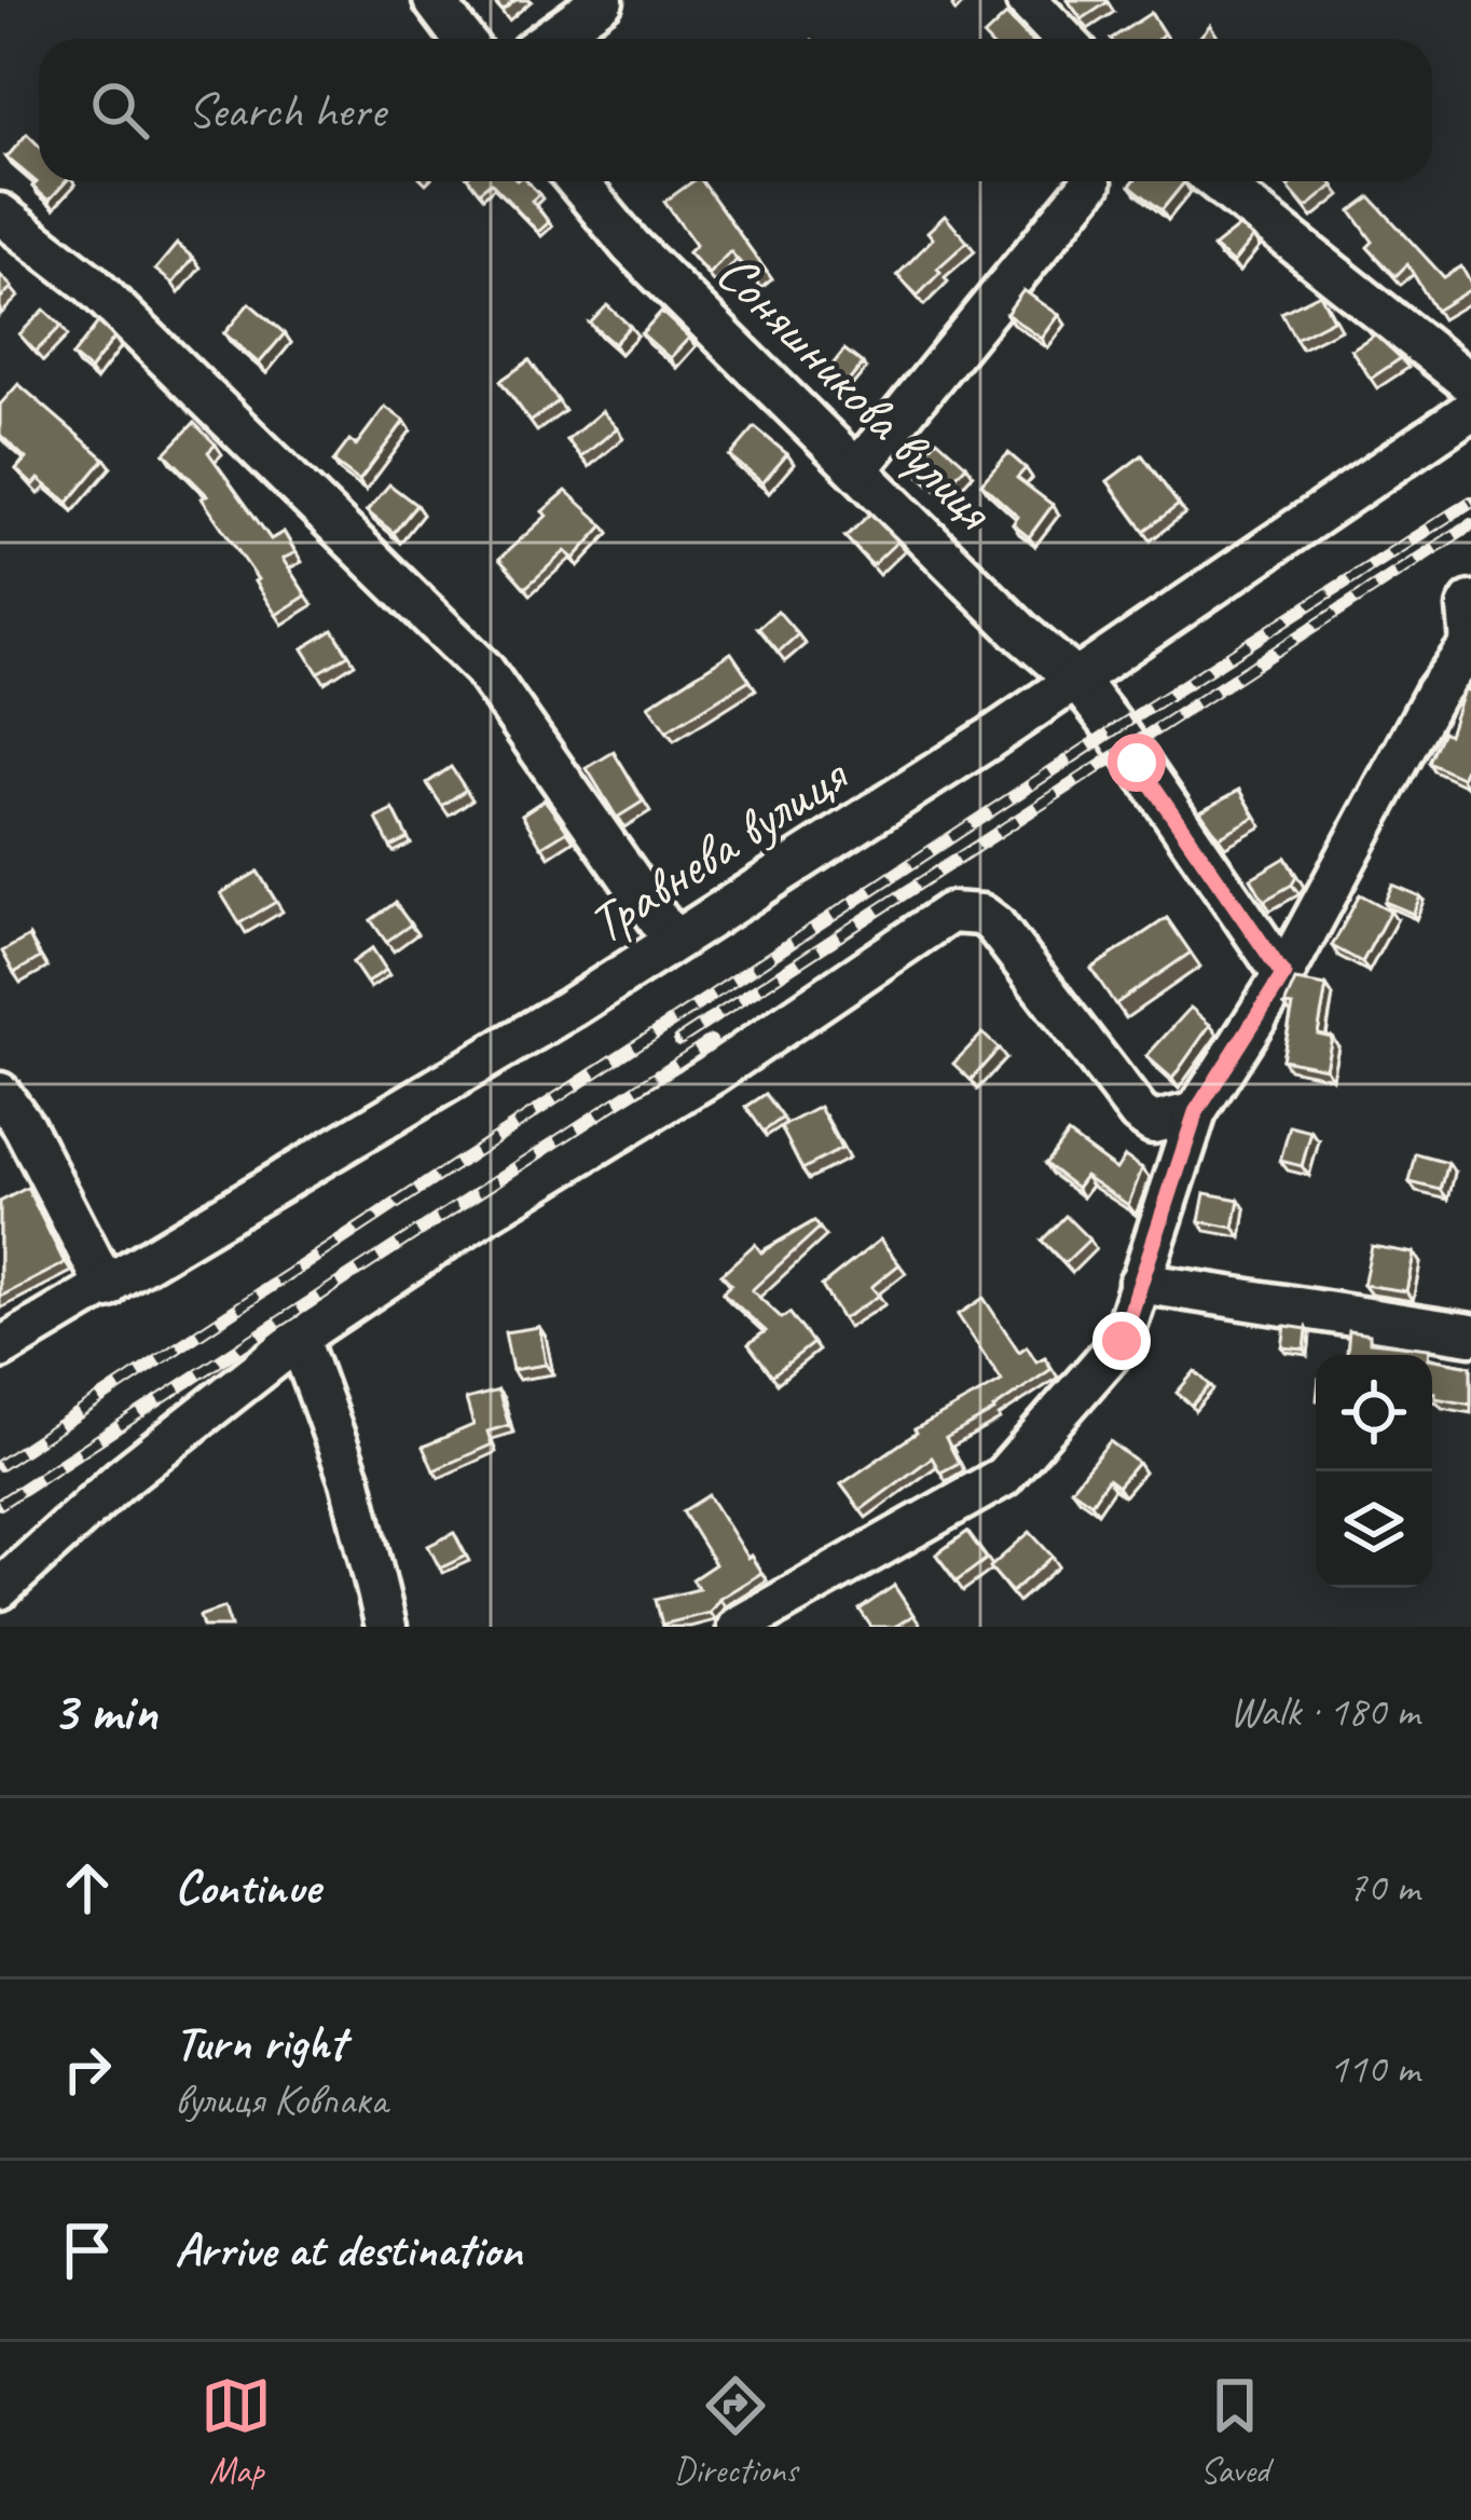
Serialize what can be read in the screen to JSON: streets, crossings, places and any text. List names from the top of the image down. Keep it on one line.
{"streets":{"street":["Соняшникова вулиця","Травнева вулиця"]},"crossings":[["Соняшникова вулиця","Травнева вулиця"]],"page":{"search":"Search here","heading":["3 min","Walk · 180 m"],"list":[["Continue","70 m"],["Turn right","вулиця Ковпака","110 m"],"Arrive at destination"],"nav":["Map","Directions","Saved"]}}
